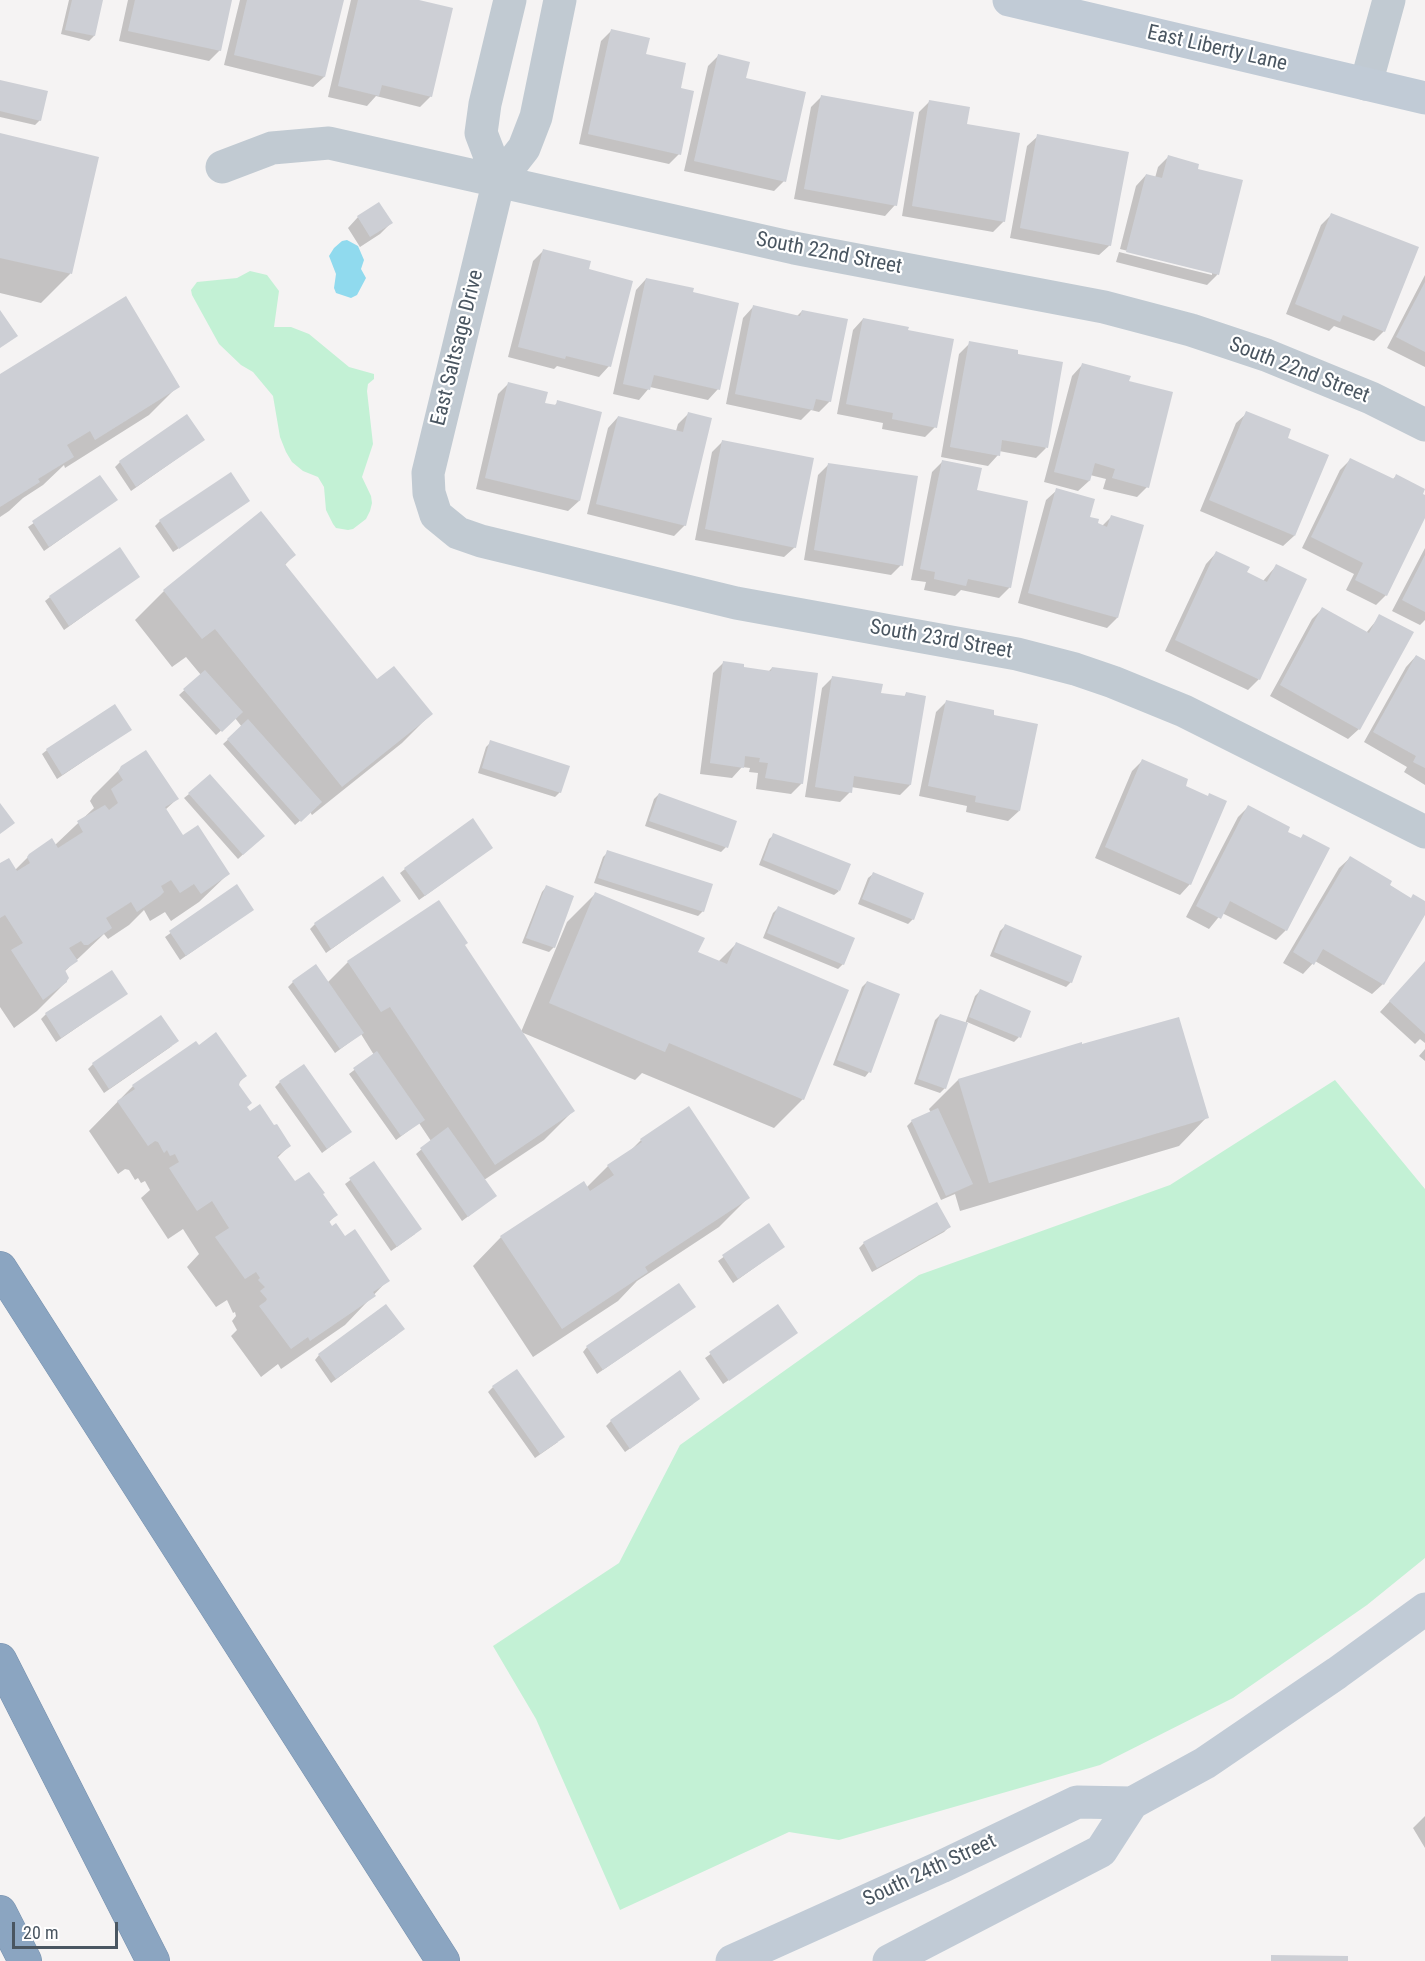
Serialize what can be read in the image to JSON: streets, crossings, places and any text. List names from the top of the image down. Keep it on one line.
{"streets":{"street":["East Liberty Lane","South 22nd Street","East Saltsage Drive","South 23rd Street","South 24th Street"]},"crossings":[["South 22nd Street","East Saltsage Drive"],["East Saltsage Drive","South 23rd Street"]],"scale_bar":"20 m"}
